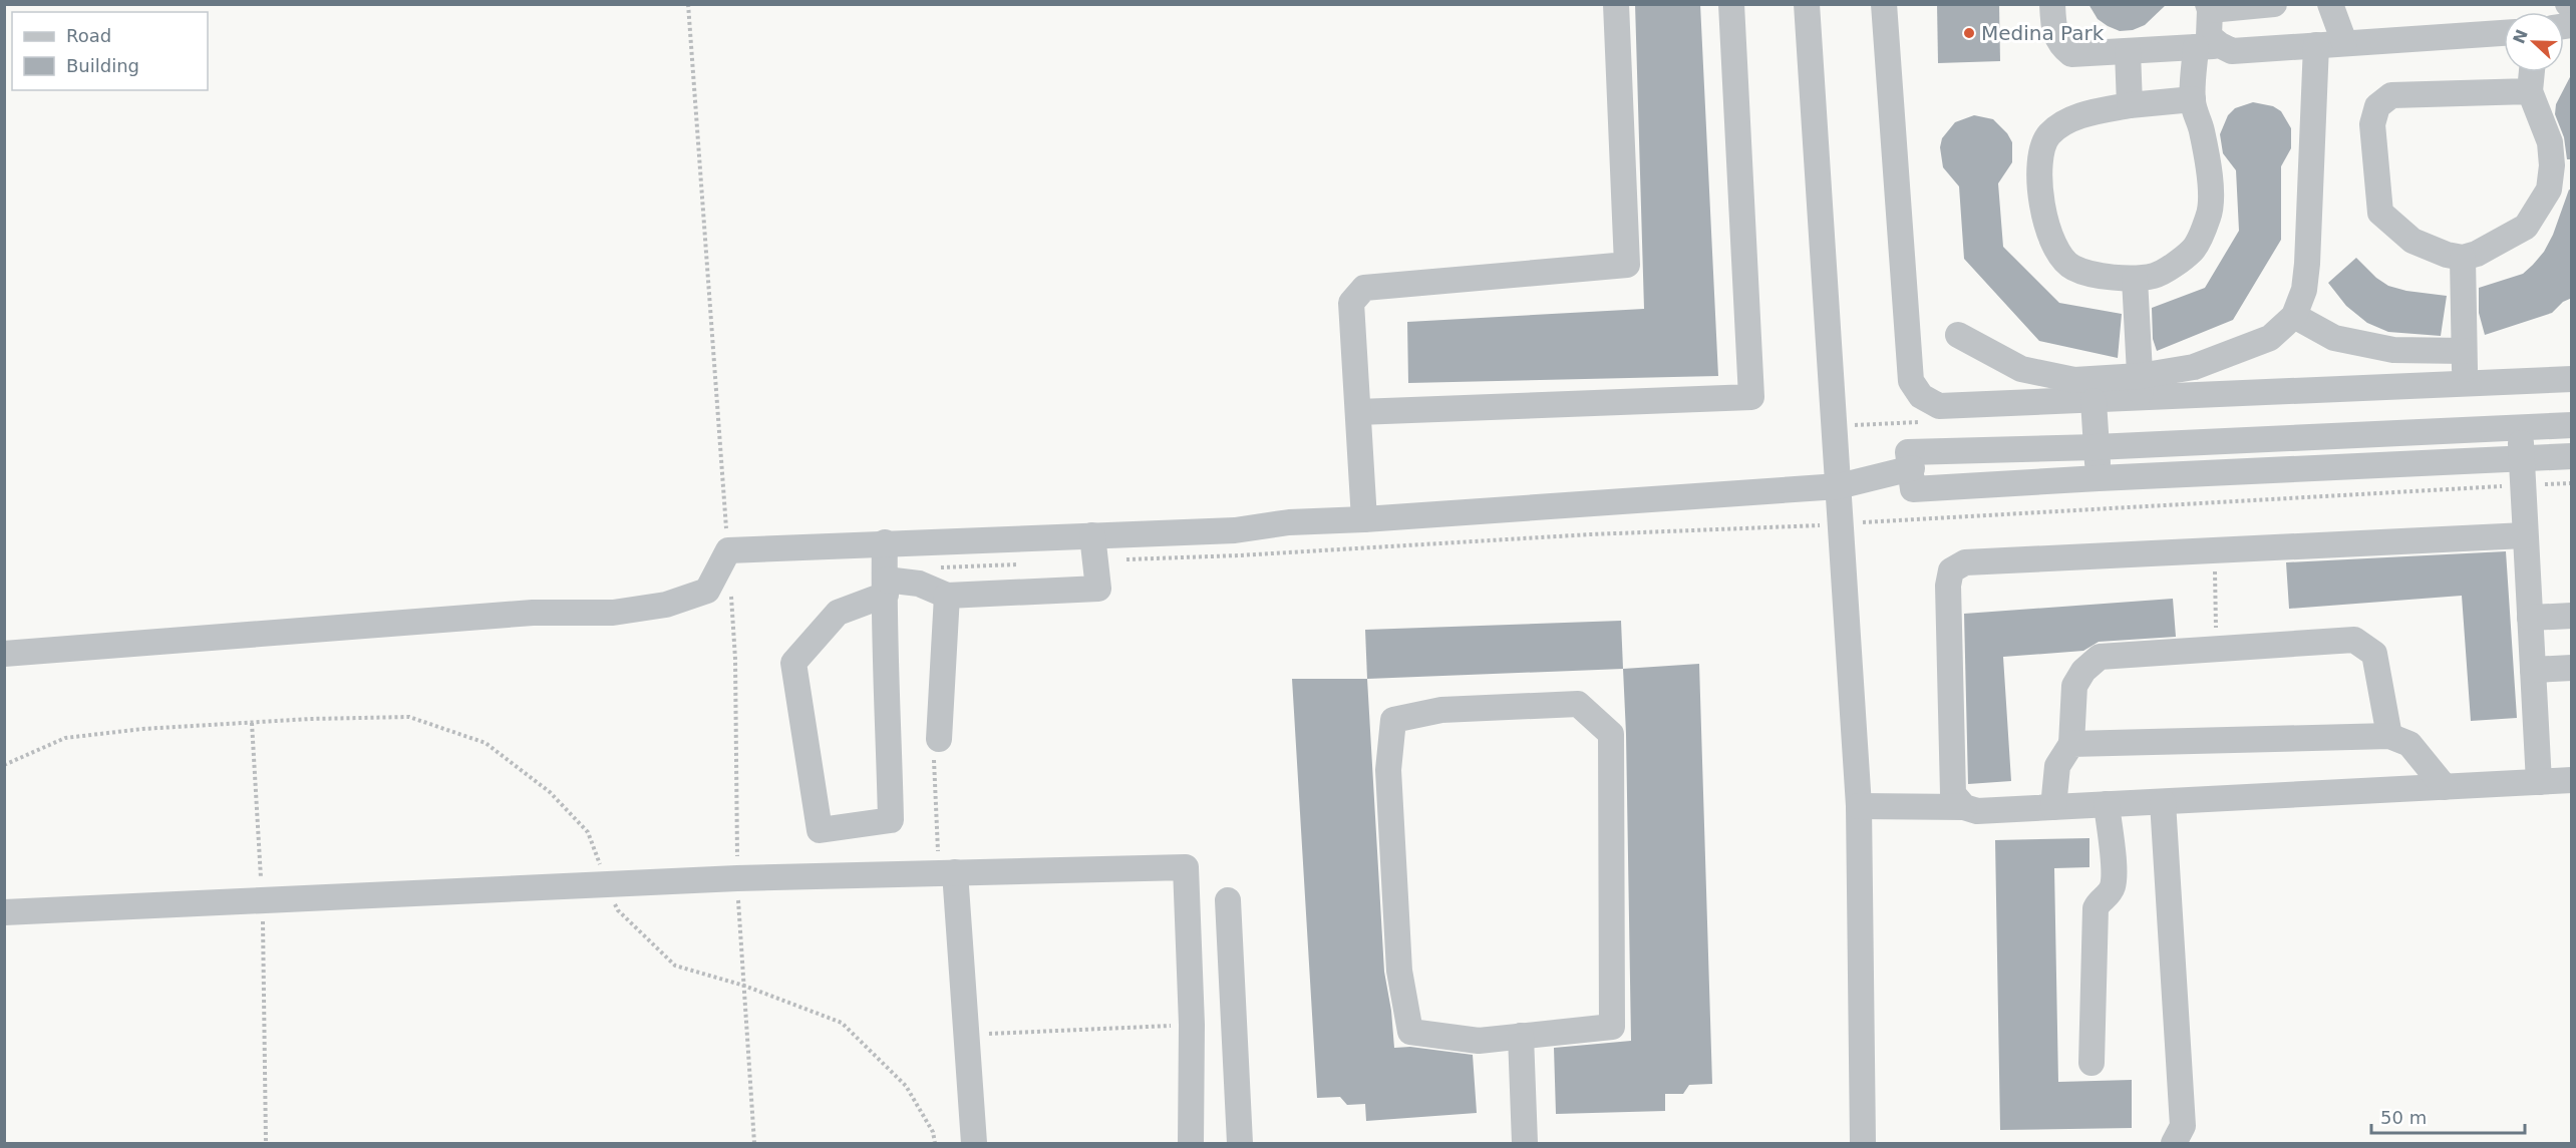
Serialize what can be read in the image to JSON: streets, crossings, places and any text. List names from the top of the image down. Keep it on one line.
{"places":["Medina Park"],"legend":["Road","Building"],"scale_bar":"50 m","north":"left"}
